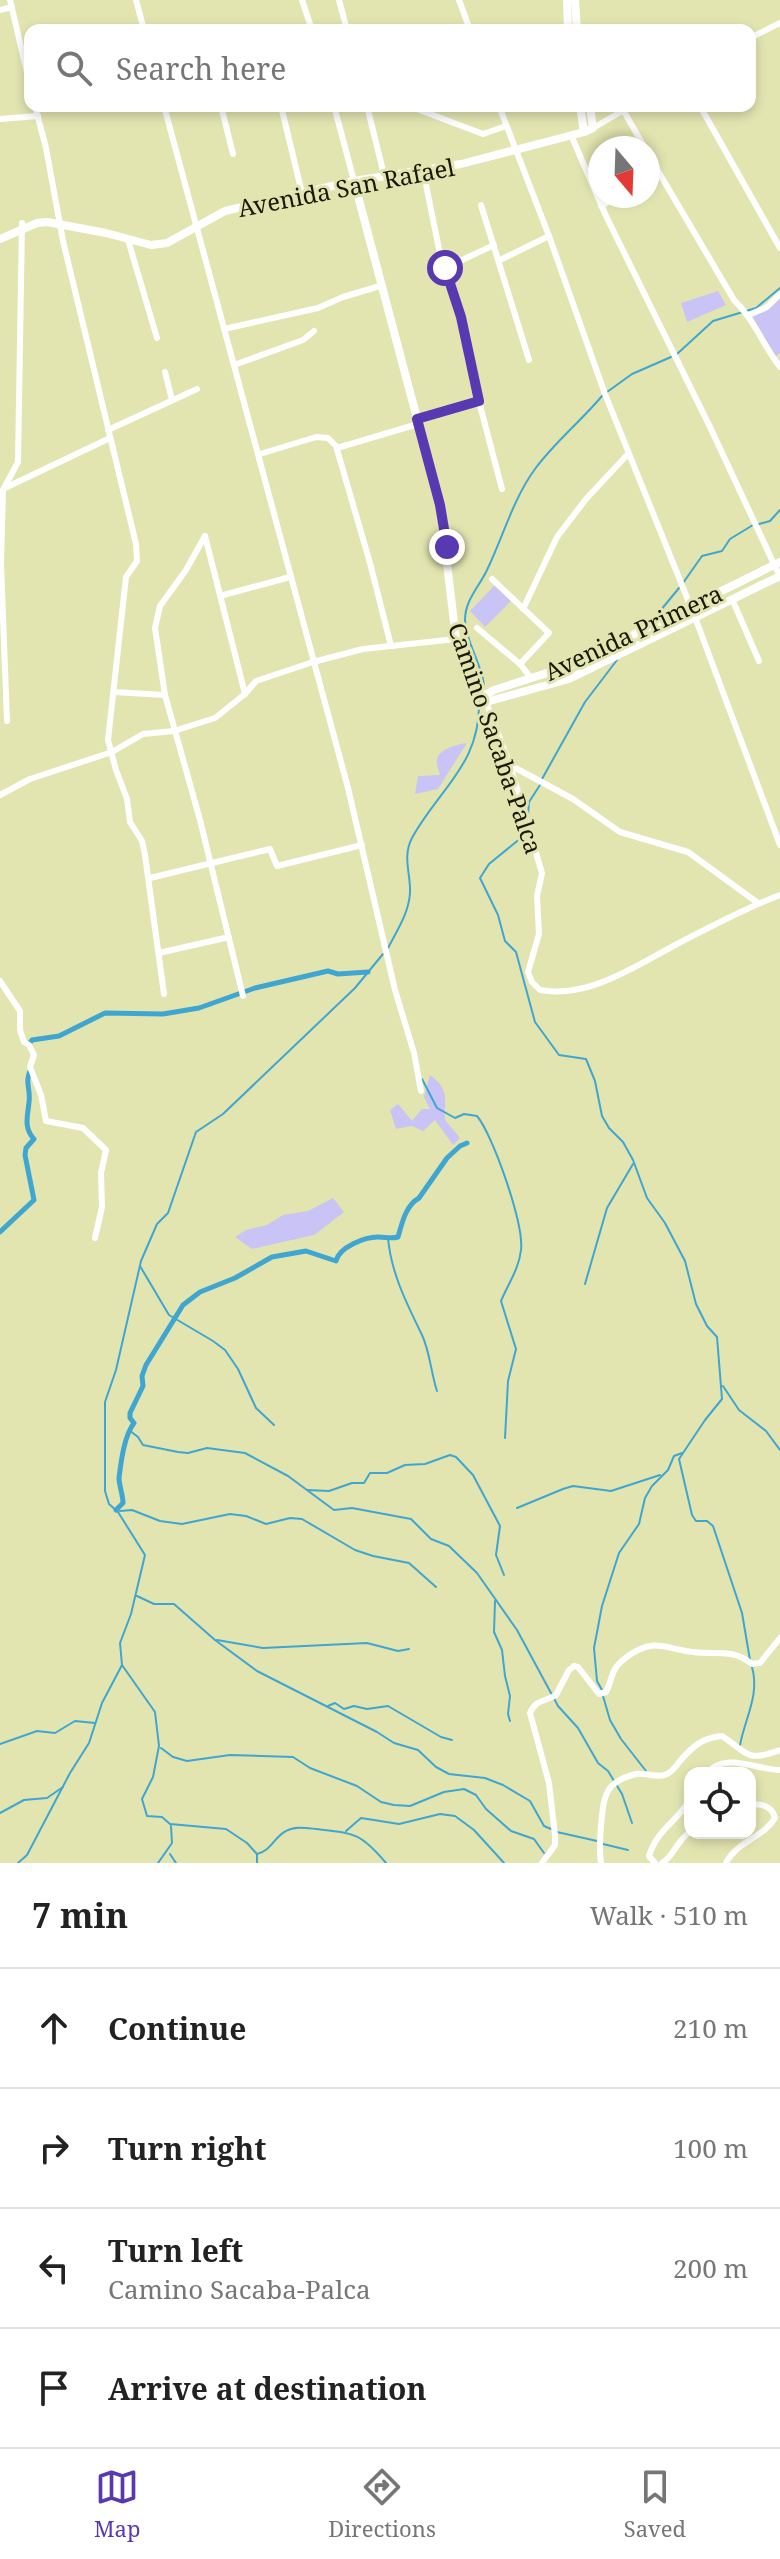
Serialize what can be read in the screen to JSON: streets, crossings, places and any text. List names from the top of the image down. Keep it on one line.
{"streets":{"main road":["Avenida San Rafael","Avenida Primera","Camino Sacaba-Palca"]},"crossings":[["Avenida San Rafael","Camino Sacaba-Palca"],["Avenida Primera","Camino Sacaba-Palca"]],"north":"bottom","page":{"search":"Search here","heading":["7 min","Walk · 510 m"],"list":[["Continue","210 m"],["Turn right","100 m"],["Turn left","Camino Sacaba-Palca","200 m"],"Arrive at destination"],"nav":["Map","Directions","Saved"]}}
